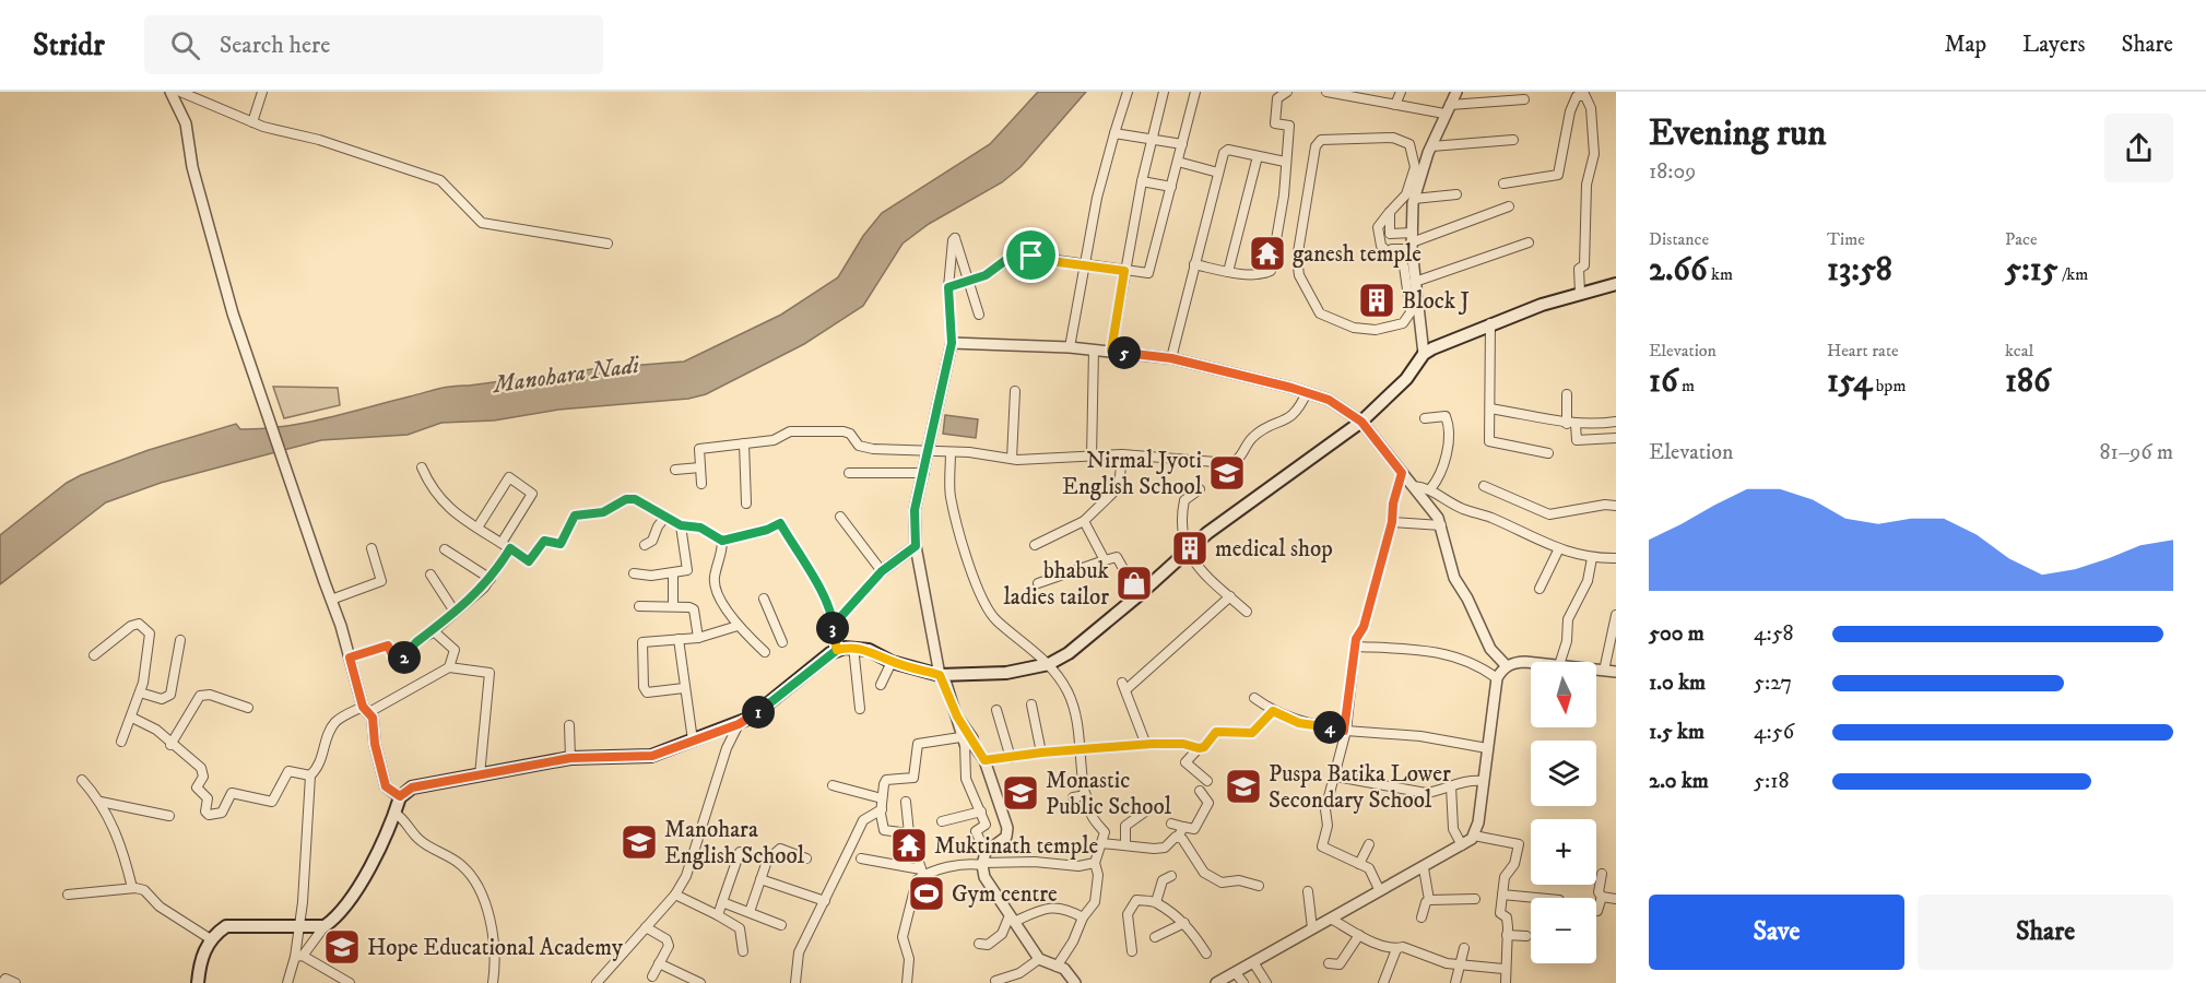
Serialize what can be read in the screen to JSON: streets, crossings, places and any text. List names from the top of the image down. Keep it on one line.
{"water":["Manohara Nadi"],"places":{"temple":["ganesh temple","Muktinath temple"],"building":["Block J","medical shop"],"school or university":["Nirmal Jyoti English School","Puspa Batika Lower Secondary School","Monastic Public School","Manohara English School","Hope Educational Academy"],"shop":["bhabuk ladies tailor"],"sports":["Gym centre"]},"north":"bottom","page":{"header":"Stridr","search":"Search here","nav":["Map","Layers","Share"],"heading":["Evening run","18:09"],"stats":[["Distance","2.66 km"],["Time","13:58"],["Pace","5:15 /km"],["Elevation","16 m"],["Heart rate","154 bpm"],["kcal","186"]],"pins":["5","3","2","1","4"],"chart":["Elevation","81–96 m"],"list":[{"name":"500 m","note":"4:58"},{"name":"1.0 km","note":"5:27"},{"name":"1.5 km","note":"4:56"},{"name":"2.0 km","note":"5:18"}],"map_buttons":["+","−"],"buttons":["Save","Share"]}}
